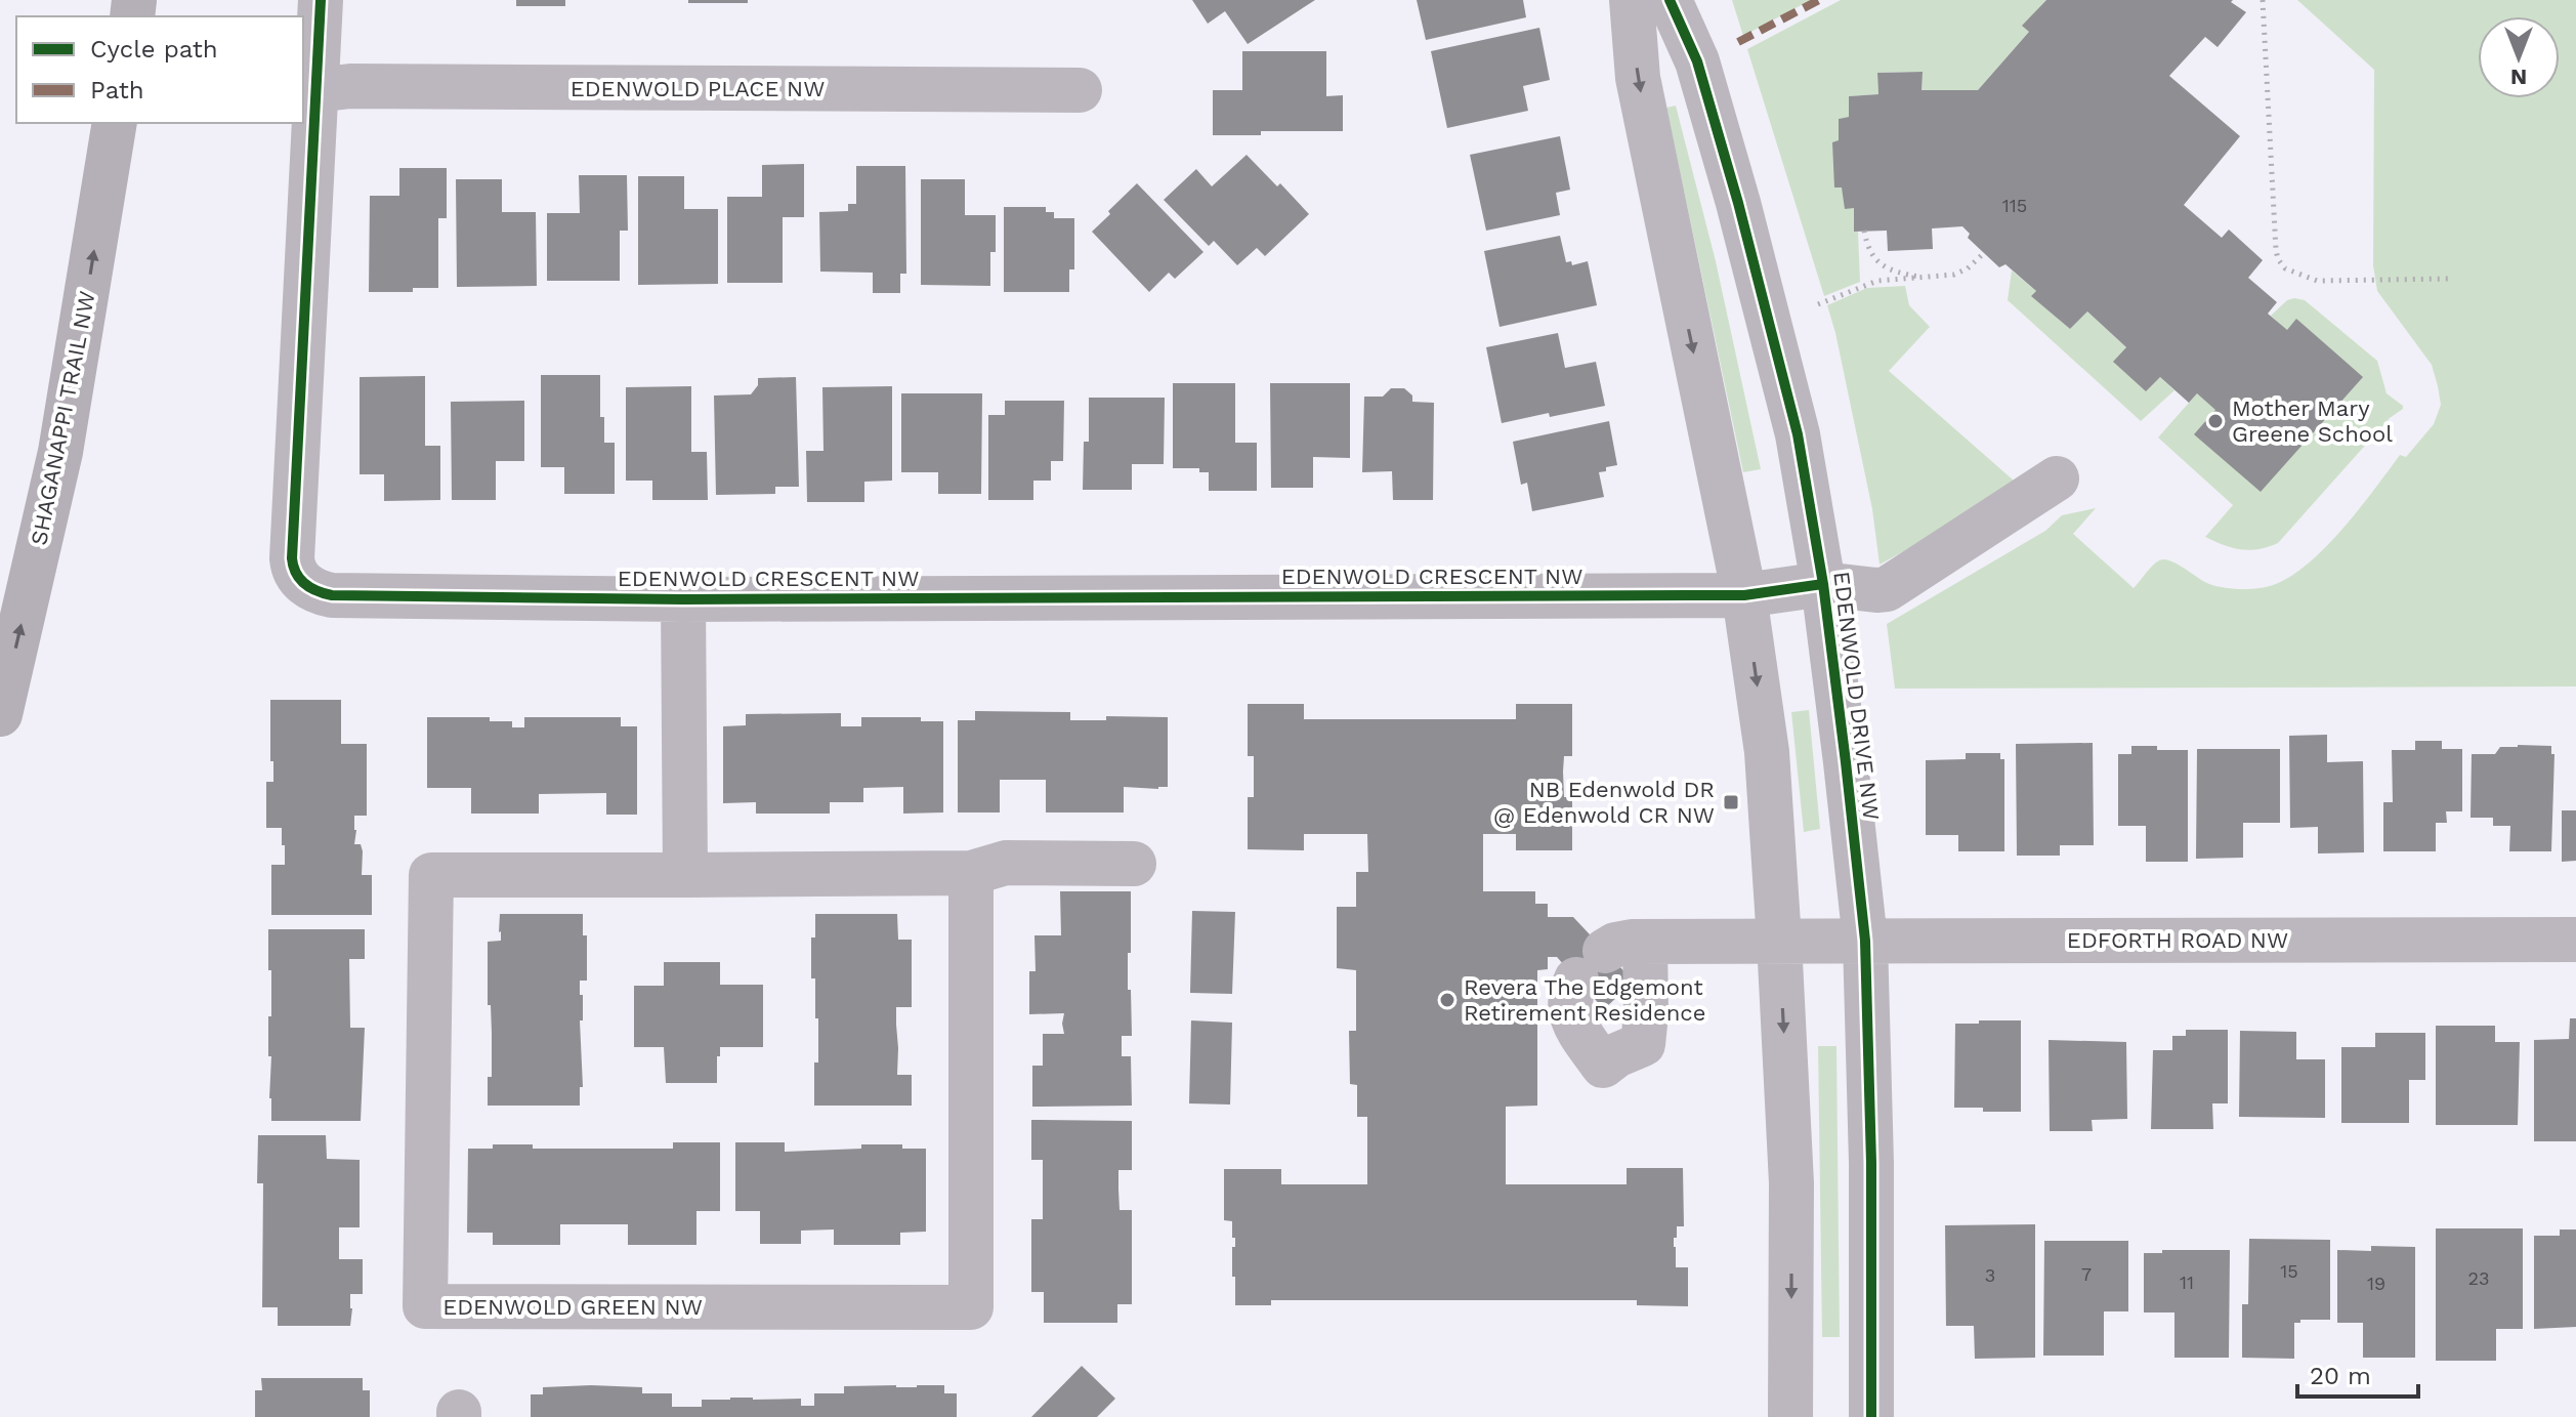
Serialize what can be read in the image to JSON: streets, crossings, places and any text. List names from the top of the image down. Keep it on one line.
{"streets":{"main road":["SHAGANAPPI TRAIL NW"],"street":["EDENWOLD PLACE NW","EDENWOLD CRESCENT NW","EDENWOLD DRIVE NW","EDFORTH ROAD NW","EDENWOLD GREEN NW"]},"crossings":[["EDENWOLD PLACE NW","EDENWOLD CRESCENT NW"],["EDENWOLD CRESCENT NW","EDENWOLD DRIVE NW"],["EDENWOLD DRIVE NW","EDFORTH ROAD NW"]],"one_way":["SHAGANAPPI TRAIL NW"],"places":{"other":["Mother Mary Greene School","Revera The Edgemont Retirement Residence"],"transit":["NB Edenwold DR @ Edenwold CR NW"]},"house_numbers":["115","15","7","3","23","11","19"],"legend":["Cycle path","Path"],"scale_bar":"20 m","north":"bottom"}
